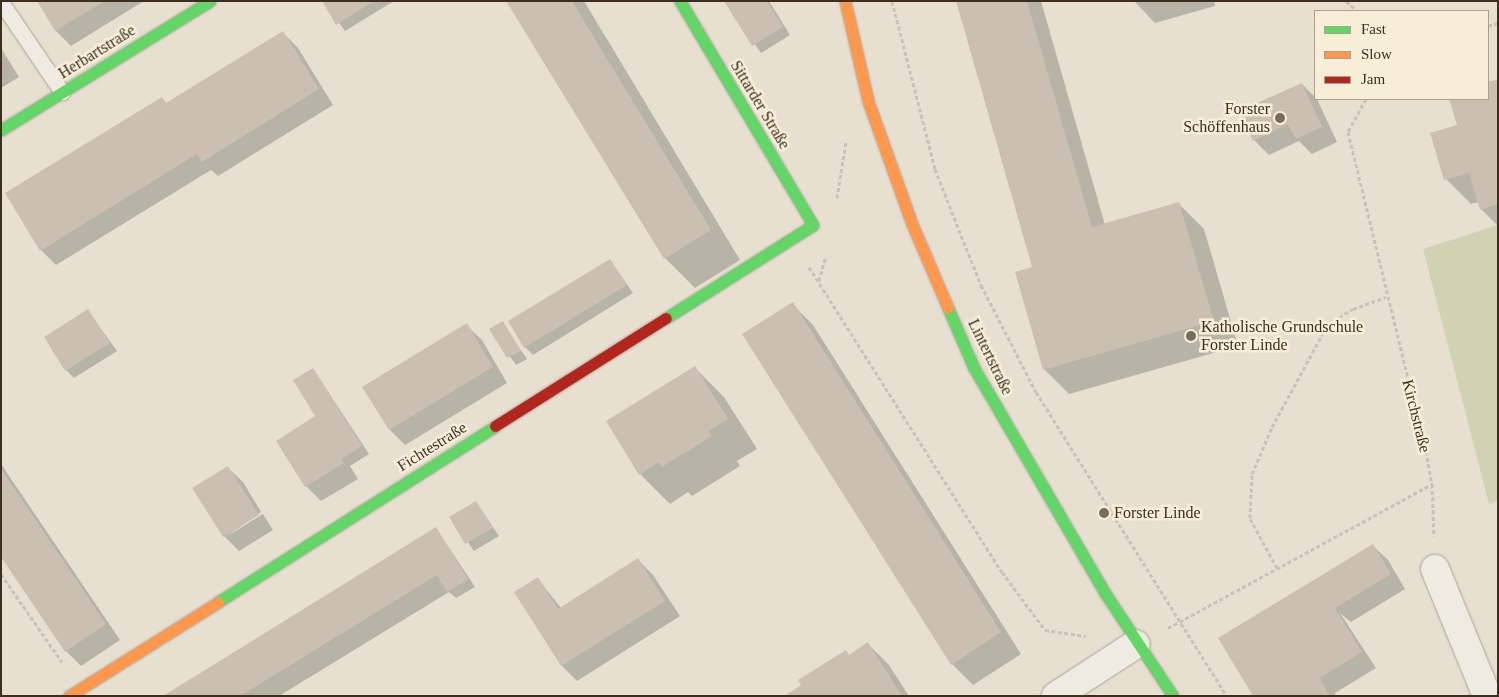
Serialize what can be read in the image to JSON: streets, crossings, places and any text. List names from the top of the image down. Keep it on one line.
{"streets":{"street":["Herbartstraße","Sittarder Straße","Lintertstraße","Fichtestraße"],"path":["Kirchstraße"]},"crossings":[["Sittarder Straße","Fichtestraße"]],"places":["Forster Schöffenhaus","Katholische Grundschule Forster Linde","Forster Linde"],"legend":["Fast","Slow","Jam"]}
